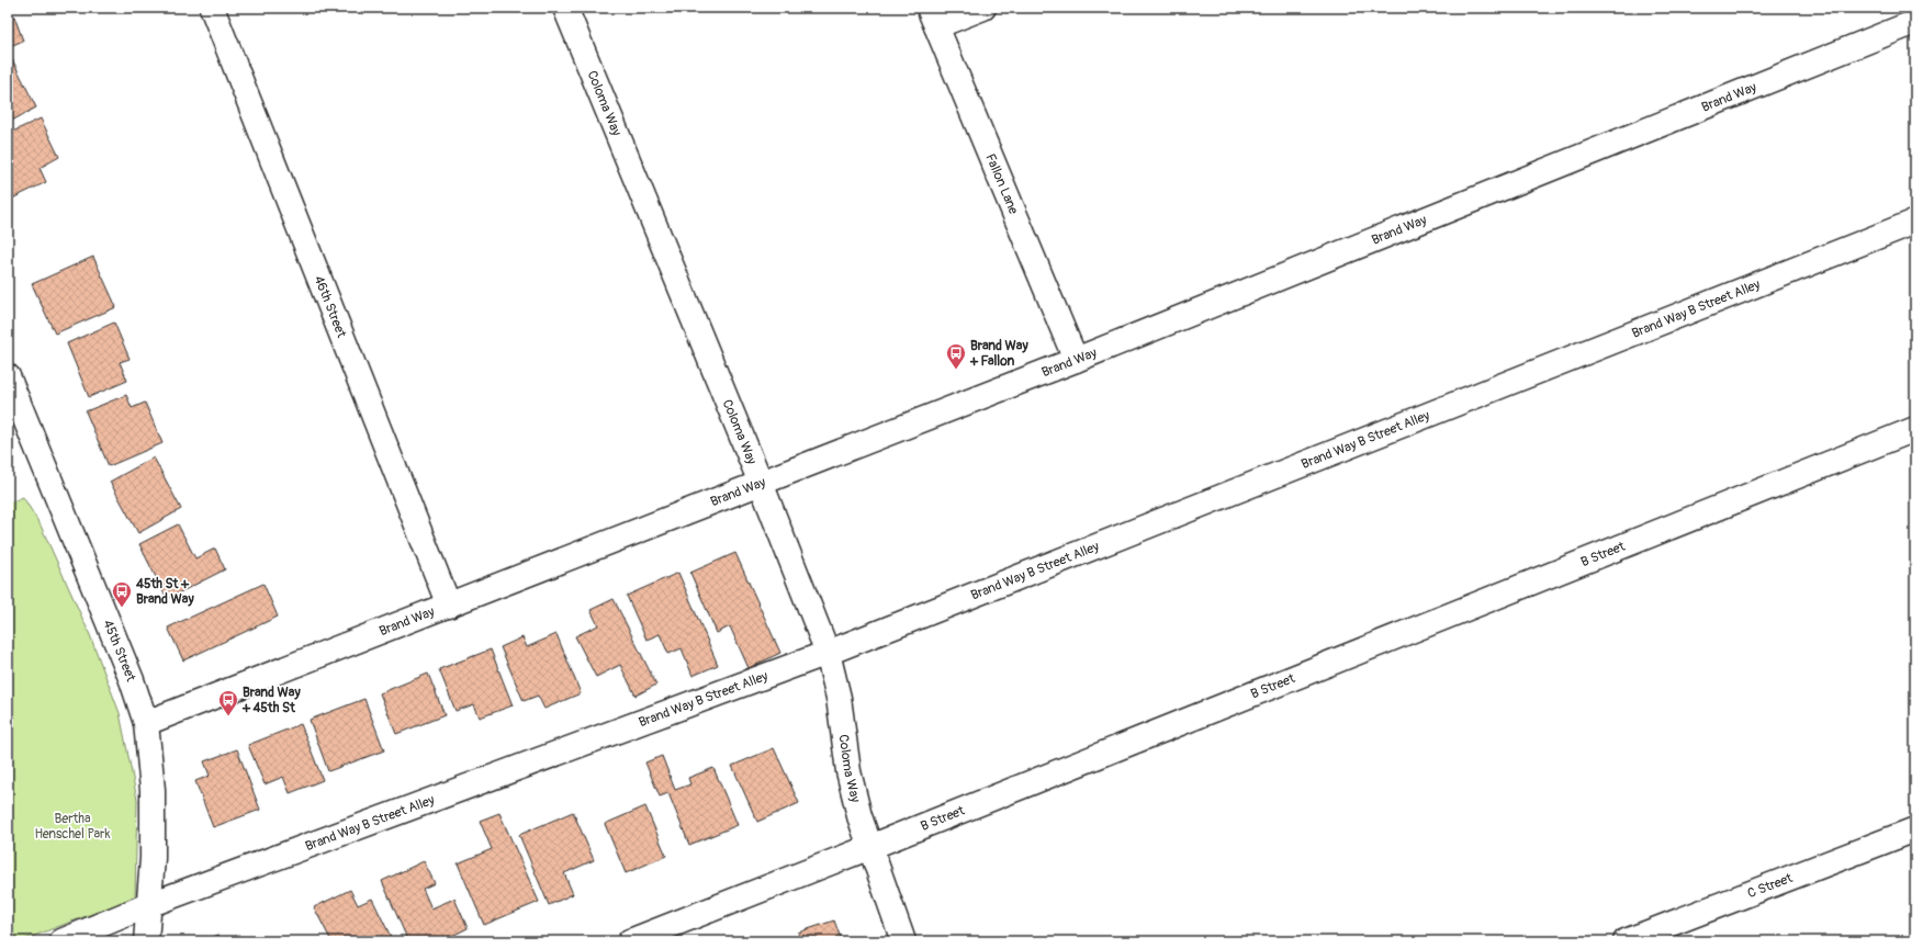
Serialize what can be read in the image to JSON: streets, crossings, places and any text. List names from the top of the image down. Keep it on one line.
{"streets":{"street":["Brand Way","Coloma Way","Fallon Lane","46th Street","Brand Way B Street Alley","B Street","45th Street","C Street"]},"crossings":[["Brand Way","Coloma Way"],["Brand Way","Fallon Lane"],["Brand Way","46th Street"],["Brand Way","45th Street"],["Coloma Way","Brand Way B Street Alley"],["Coloma Way","B Street"],["Brand Way B Street Alley","45th Street"]],"parks":["Bertha Henschel Park"],"places":{"bus stop":["Brand Way + Fallon","45th St + Brand Way","Brand Way + 45th St"]}}
